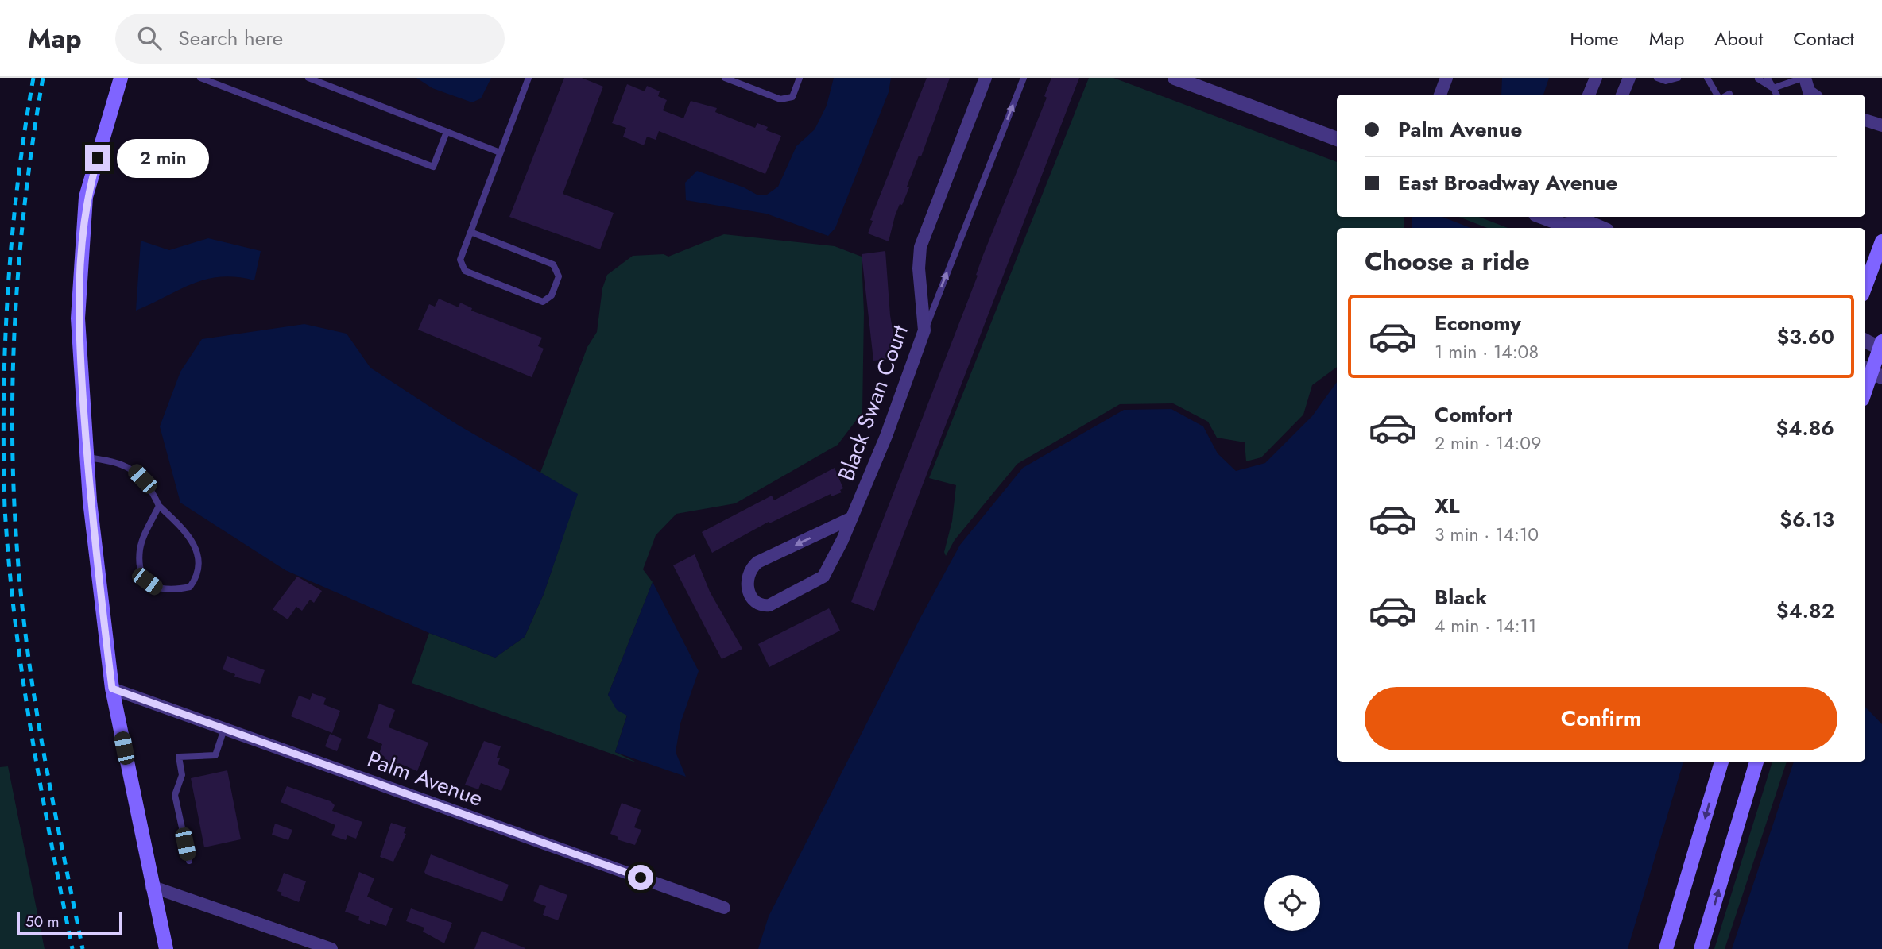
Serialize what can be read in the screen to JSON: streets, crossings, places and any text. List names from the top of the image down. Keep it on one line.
{"streets":{"street":["Black Swan Court","Palm Avenue"]},"scale_bar":"50 m","page":{"header":"Map","search":"Search here","nav":["Home","Map","About","Contact"],"banner":["Palm Avenue","East Broadway Avenue"],"bubble":"2 min","heading":"Choose a ride","list":[{"name":"Economy","note":"1 min · 14:08","value":"$3.60"},{"name":"Comfort","note":"2 min · 14:09","value":"$4.86"},{"name":"XL","note":"3 min · 14:10","value":"$6.13"},{"name":"Black","note":"4 min · 14:11","value":"$4.82"}],"buttons":"Confirm","scale":"50 m"}}
